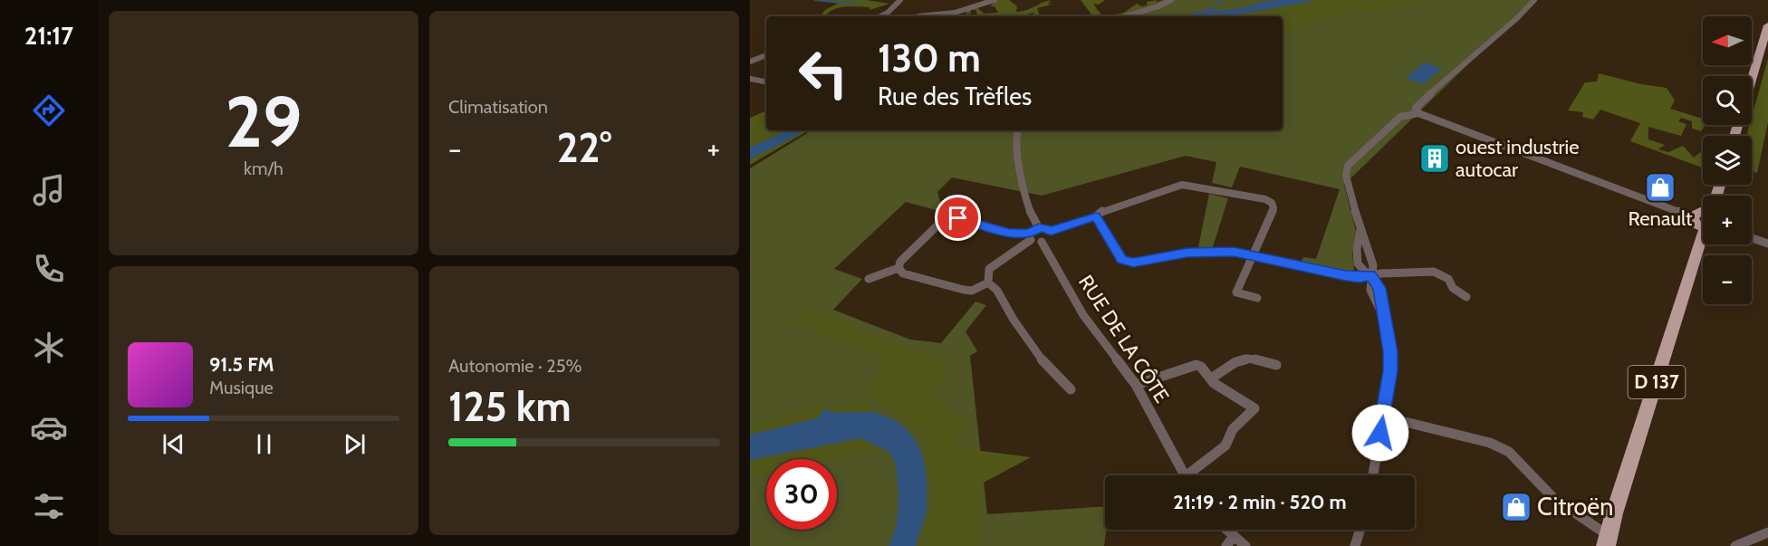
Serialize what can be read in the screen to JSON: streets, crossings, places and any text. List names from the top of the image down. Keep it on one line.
{"streets":{"main road":["D 137"],"street":["RUE DE LA CÔTE"]},"places":{"building":["ouest industrie autocar"],"shop":["Renault","Citroën"]},"north":"left","page":{"tabs":"21:17","tile":[["29","km/h"],"Climatisation",["Autonomie · 25%","125 km"]],"map_buttons":["+","−"],"turn":["130 m","Rue des Trèfles"],"heat":["−","22°","+"],"song":["91.5 FM","Musique"],"limit":"30","trip":"21:19 · 2 min · 520 m"}}
